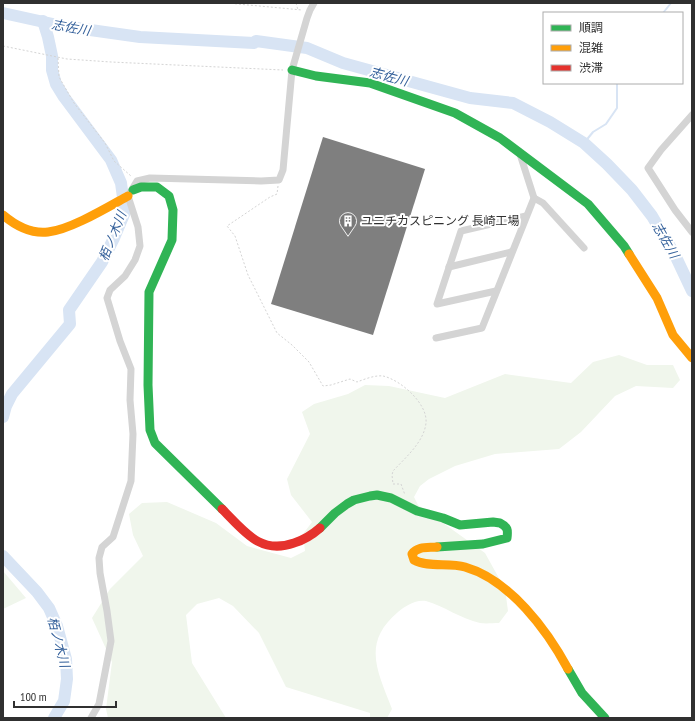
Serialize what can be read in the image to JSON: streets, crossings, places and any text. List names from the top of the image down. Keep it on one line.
{"water":["志佐川","栢ノ木川"],"places":{"building":["ユニチカスピニング 長崎工場"]},"legend":["順調","混雑","渋滞"],"scale_bar":"100 m"}
